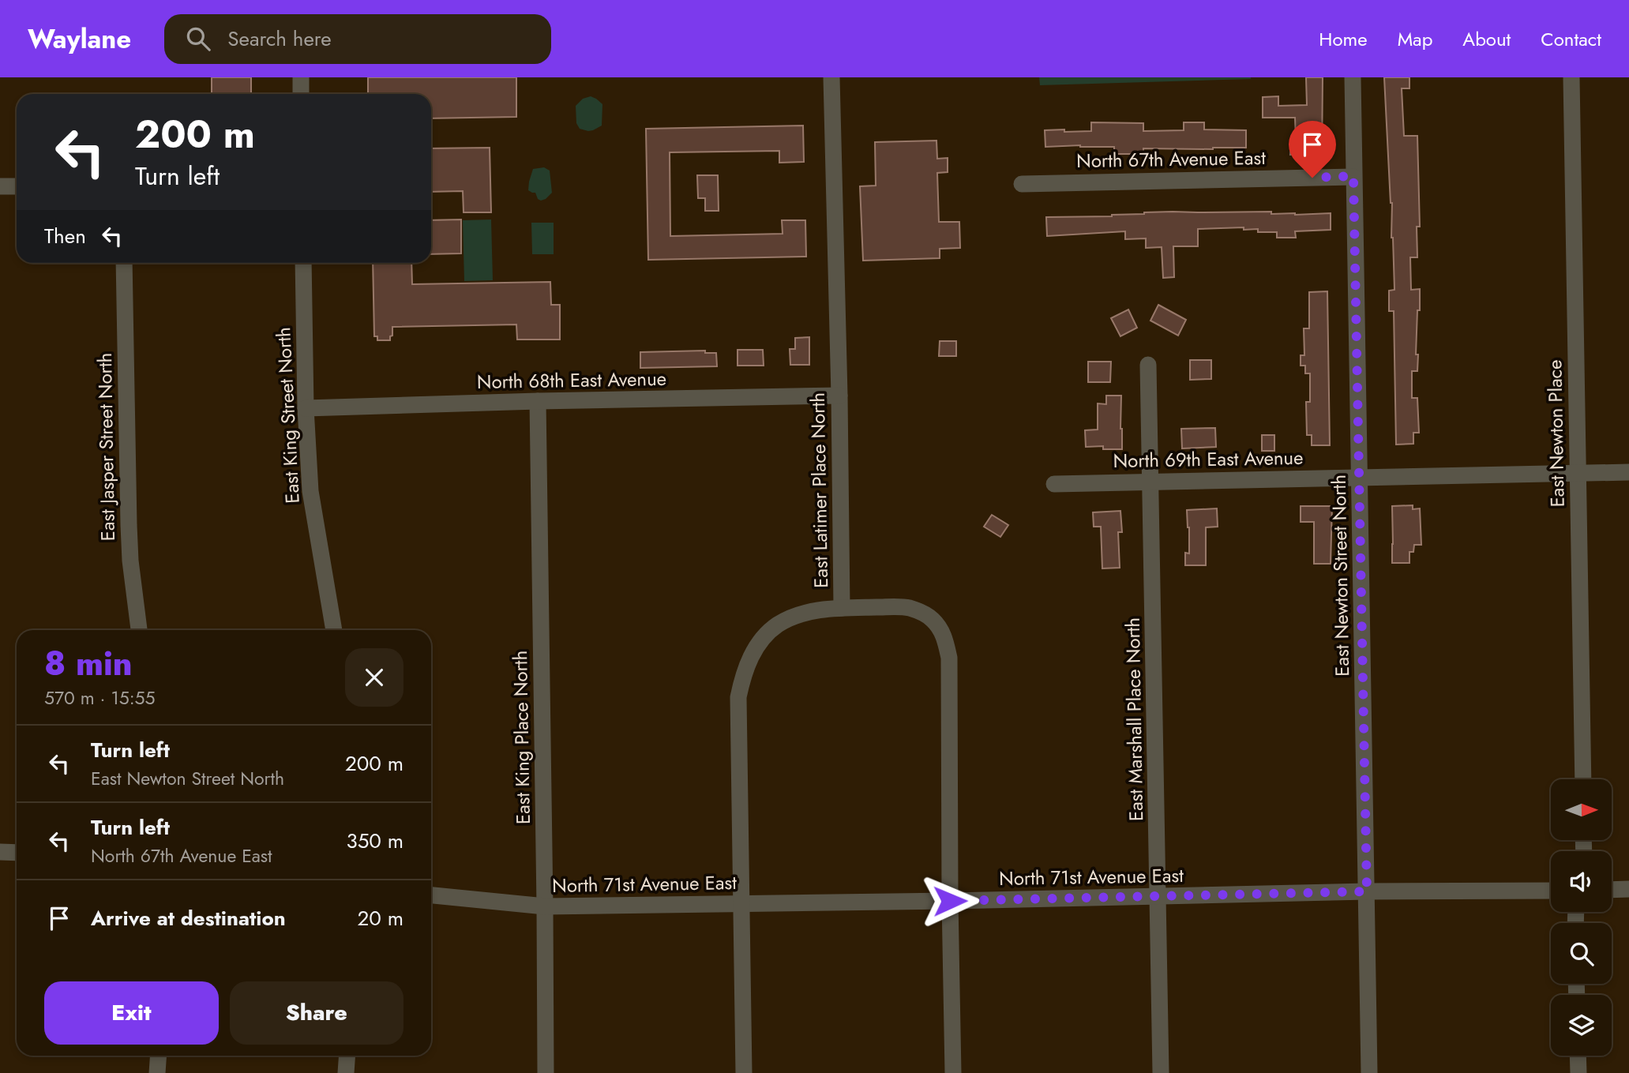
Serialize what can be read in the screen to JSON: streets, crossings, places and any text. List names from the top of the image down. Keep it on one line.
{"streets":{"street":["North 67th Avenue East","North 68th East Avenue","East King Street North","East Newton Place","East Jasper Street North","North 69th East Avenue","East Latimer Place North","East Newton Street North","East Marshall Place North","East King Place North","North 71st Avenue East"]},"crossings":[["North 67th Avenue East","East Newton Street North"],["North 68th East Avenue","East King Street North"],["North 68th East Avenue","East Latimer Place North"],["North 68th East Avenue","East King Place North"],["East Newton Place","North 69th East Avenue"],["North 69th East Avenue","East Newton Street North"],["North 69th East Avenue","East Marshall Place North"],["East Latimer Place North","North 71st Avenue East"],["East Newton Street North","North 71st Avenue East"],["East Marshall Place North","North 71st Avenue East"],["East King Place North","North 71st Avenue East"]],"north":"right","page":{"header":"Waylane","search":"Search here","nav":["Home","Map","About","Contact"],"turn":["200 m","Turn left"],"then":"Then","heading":["8 min","570 m · 15:55"],"list":[{"name":"Turn left","note":"East Newton Street North","value":"200 m"},{"name":"Turn left","note":"North 67th Avenue East","value":"350 m"},{"name":"Arrive at destination","value":"20 m"}],"buttons":["Exit","Share"]}}
